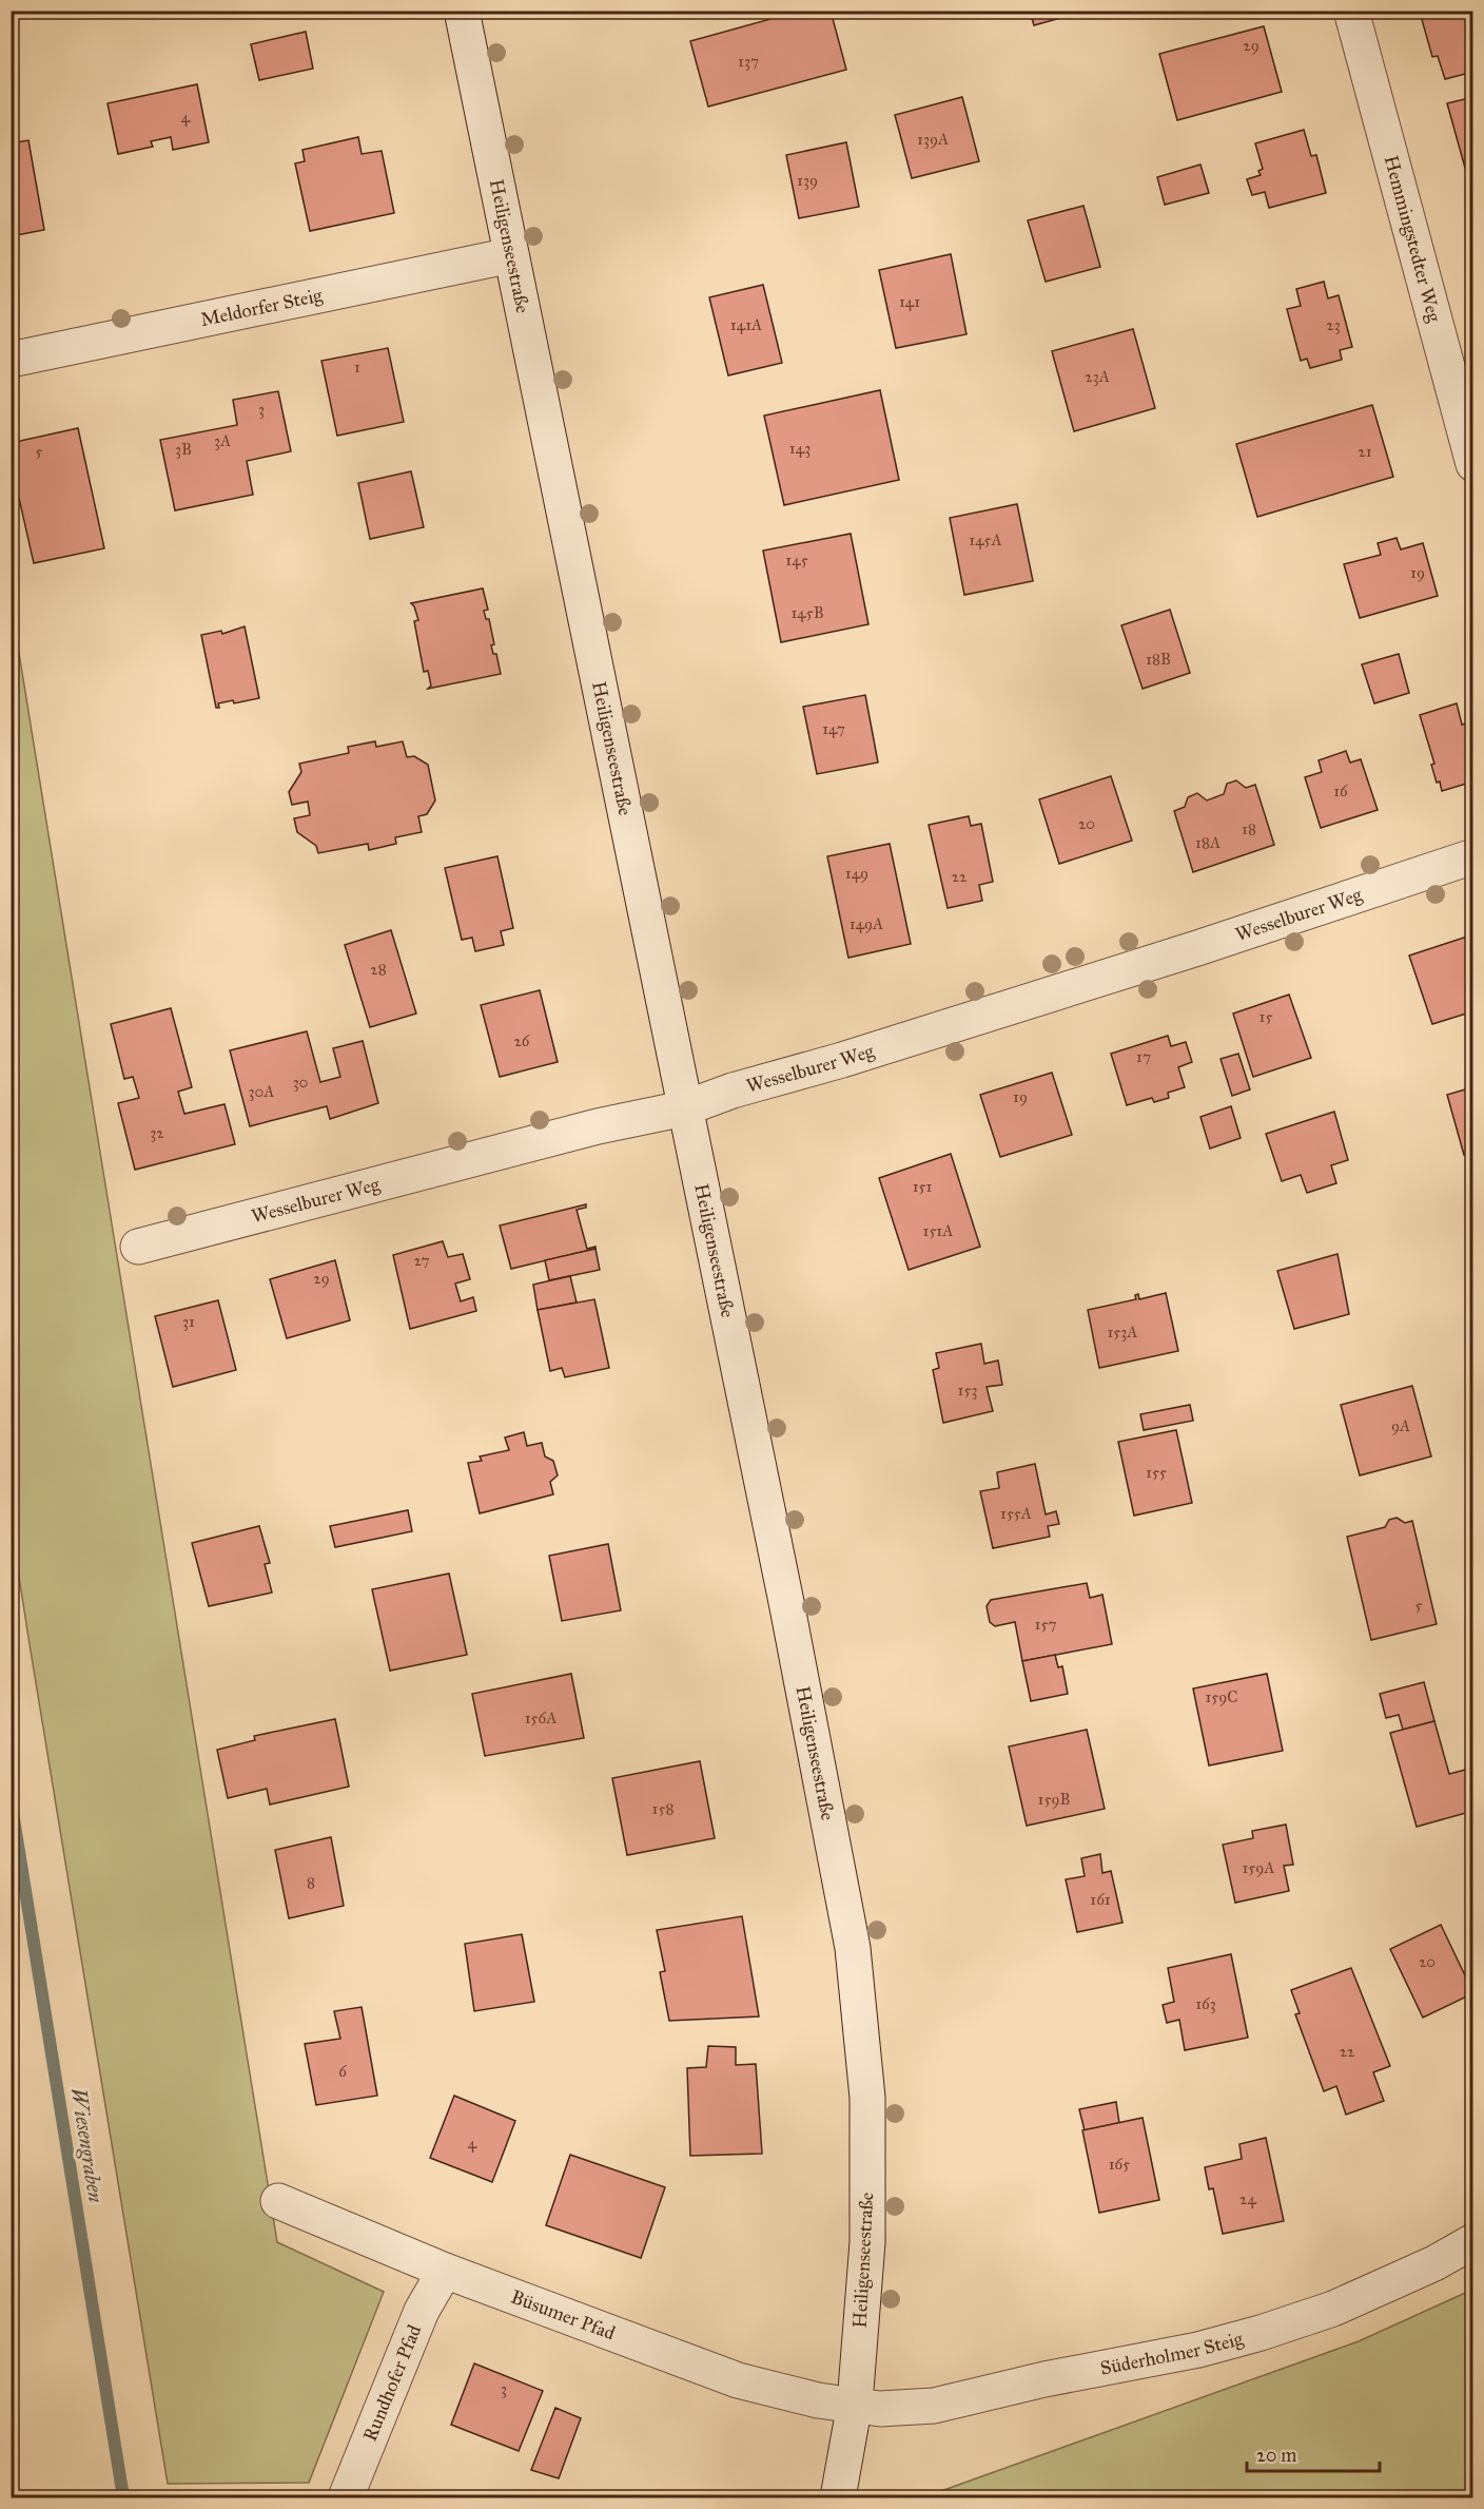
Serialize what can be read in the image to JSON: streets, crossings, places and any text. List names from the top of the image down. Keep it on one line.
{"streets":{"street":["Hemmingstedter Weg","Heiligenseestraße","Meldorfer Steig","Wesselburer Weg","Büsumer Pfad","Süderholmer Steig","Rundhofer Pfad"]},"crossings":[["Heiligenseestraße","Meldorfer Steig"],["Heiligenseestraße","Wesselburer Weg"],["Heiligenseestraße","Büsumer Pfad"],["Heiligenseestraße","Süderholmer Steig"],["Büsumer Pfad","Süderholmer Steig"],["Büsumer Pfad","Rundhofer Pfad"]],"water":["Wiesengraben"],"house_numbers":["29","137","4","139A","139","141","141A","23","1","23A","3","3A","143","3B","5","21","145A","145","19","145B","18B","147","16","20","18","18A","149","22","149A","28","15","26","17","30","30A","19","32","151","151A","27","29","31","153A","153","9A","155","155A","5","157","159C","156A","159B","158","159A","8","161","20","163","22","6","4","165","24","3"],"scale_bar":"20 m"}
